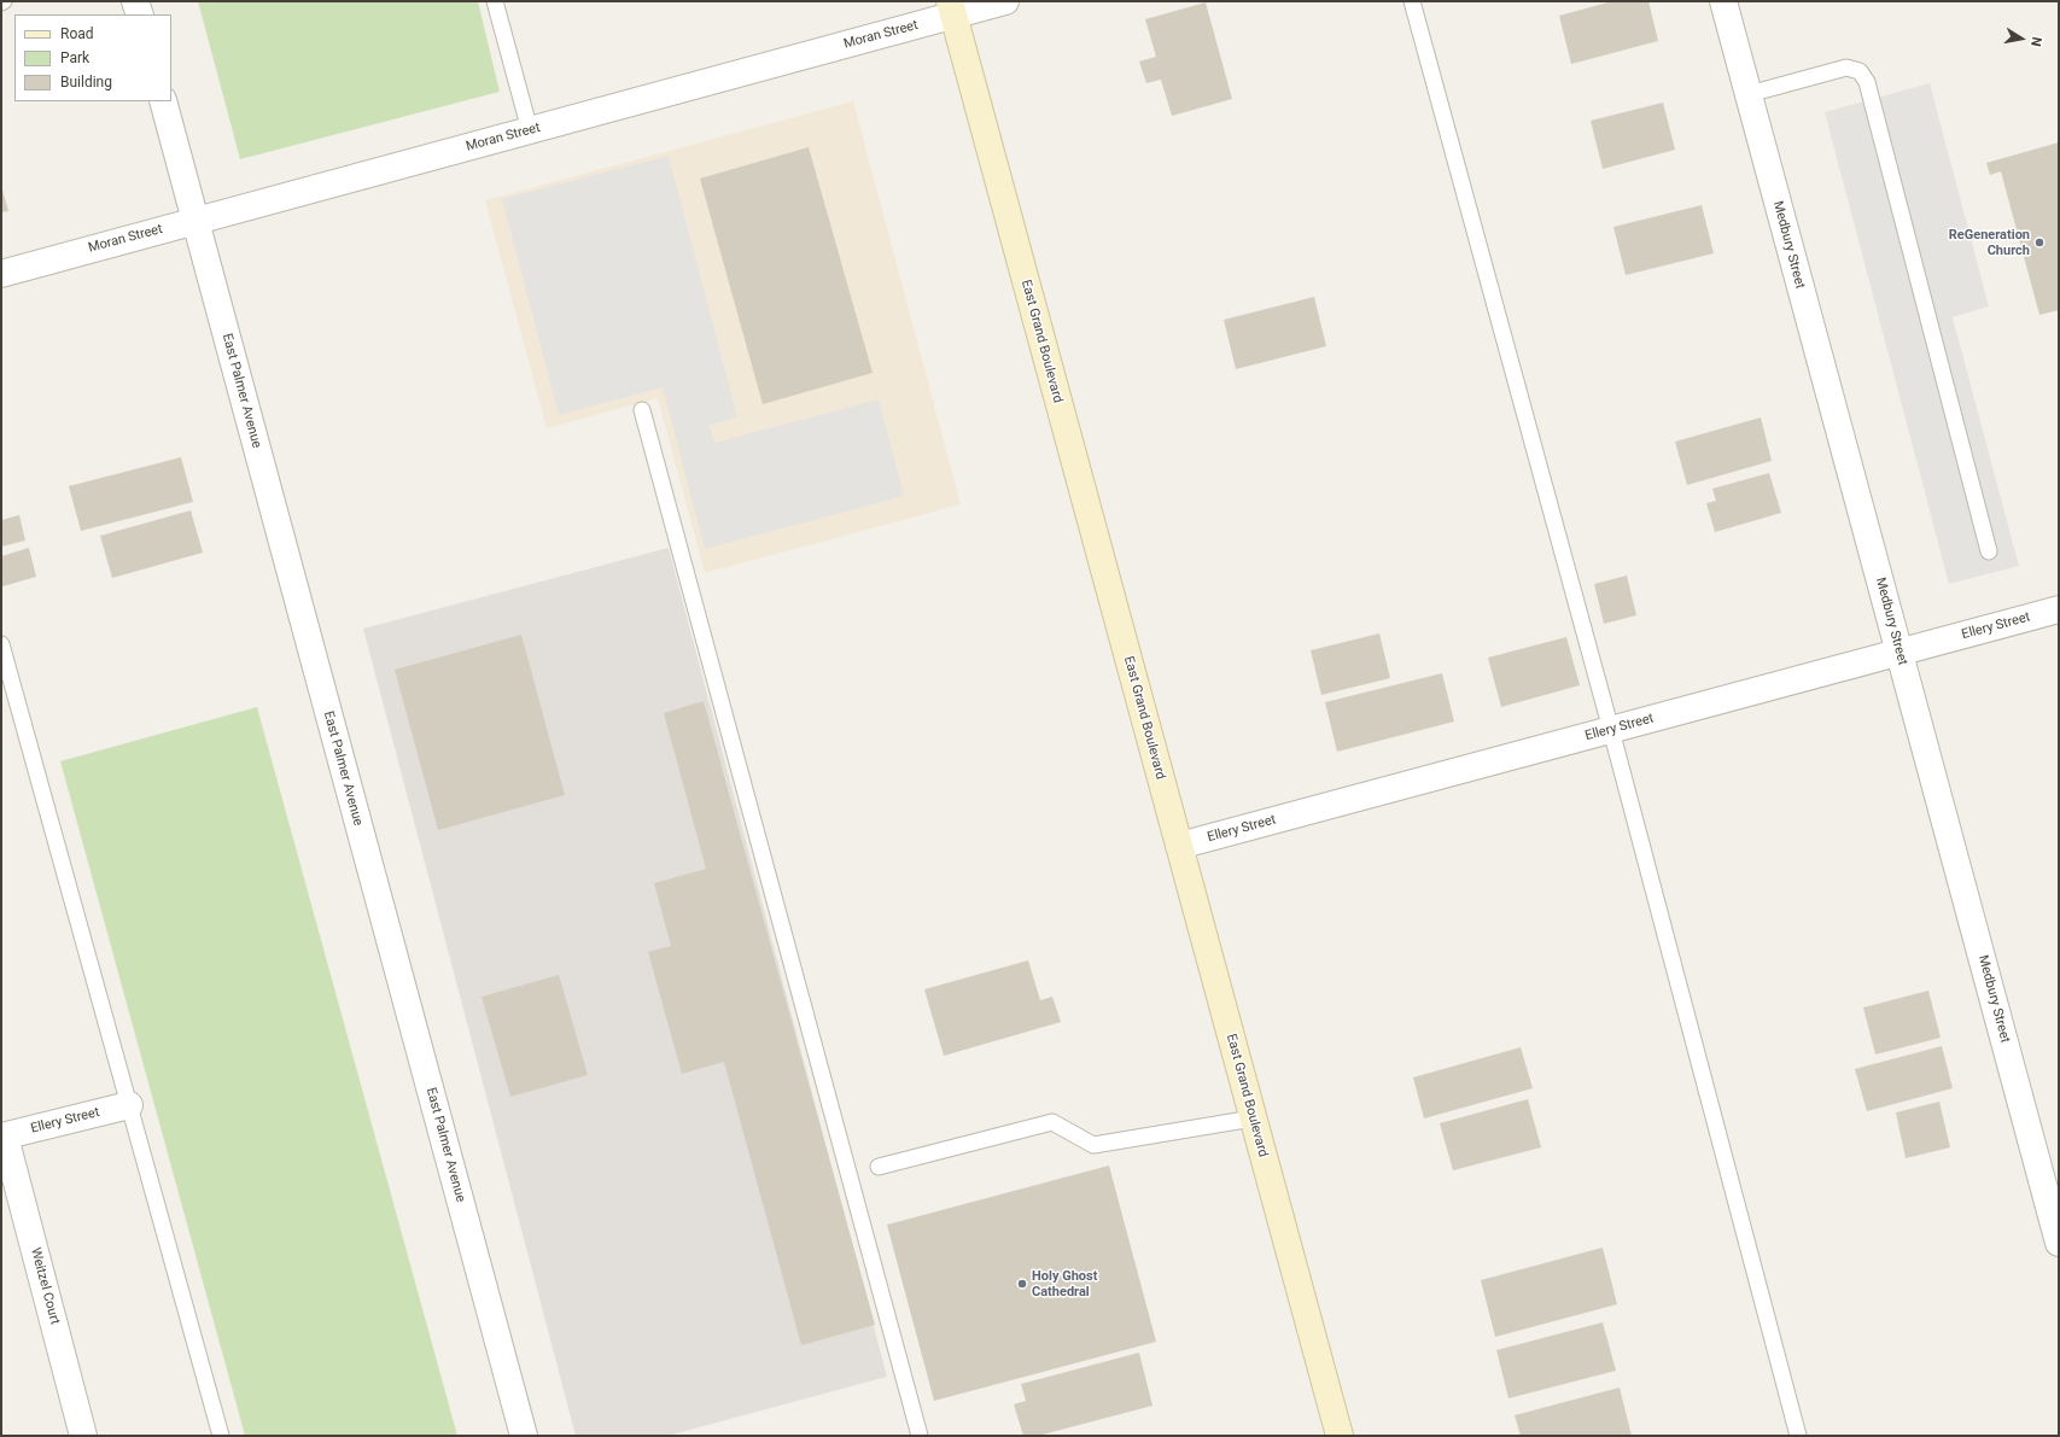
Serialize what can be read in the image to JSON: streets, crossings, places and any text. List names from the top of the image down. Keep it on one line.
{"streets":{"main road":["East Grand Boulevard"],"street":["Moran Street","Medbury Street","East Palmer Avenue","Ellery Street","Weitzel Court"]},"crossings":[["Moran Street","East Grand Boulevard"],["Moran Street","East Palmer Avenue"],["Medbury Street","Ellery Street"],["East Grand Boulevard","Ellery Street"],["Ellery Street","Weitzel Court"]],"places":["ReGeneration Church","Holy Ghost Cathedral"],"legend":["Road","Park","Building"],"north":"right"}
